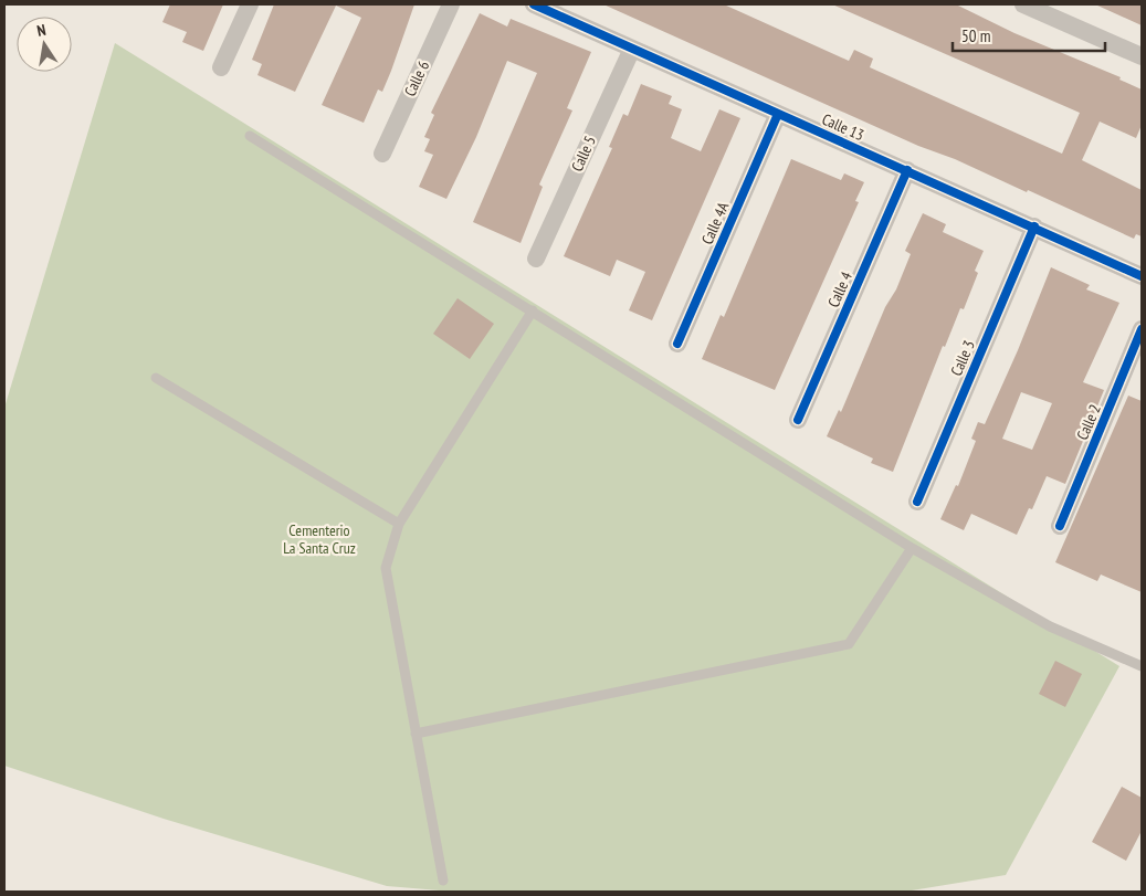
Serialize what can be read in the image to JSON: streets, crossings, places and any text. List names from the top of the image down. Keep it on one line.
{"streets":{"street":["Calle 6","Calle 13","Calle 5","Calle 4A","Calle 4","Calle 3","Calle 2"]},"crossings":[["Calle 13","Calle 5"],["Calle 13","Calle 4A"],["Calle 13","Calle 4"],["Calle 13","Calle 3"]],"parks":["Cementerio La Santa Cruz"],"scale_bar":"50 m","north":"top"}
